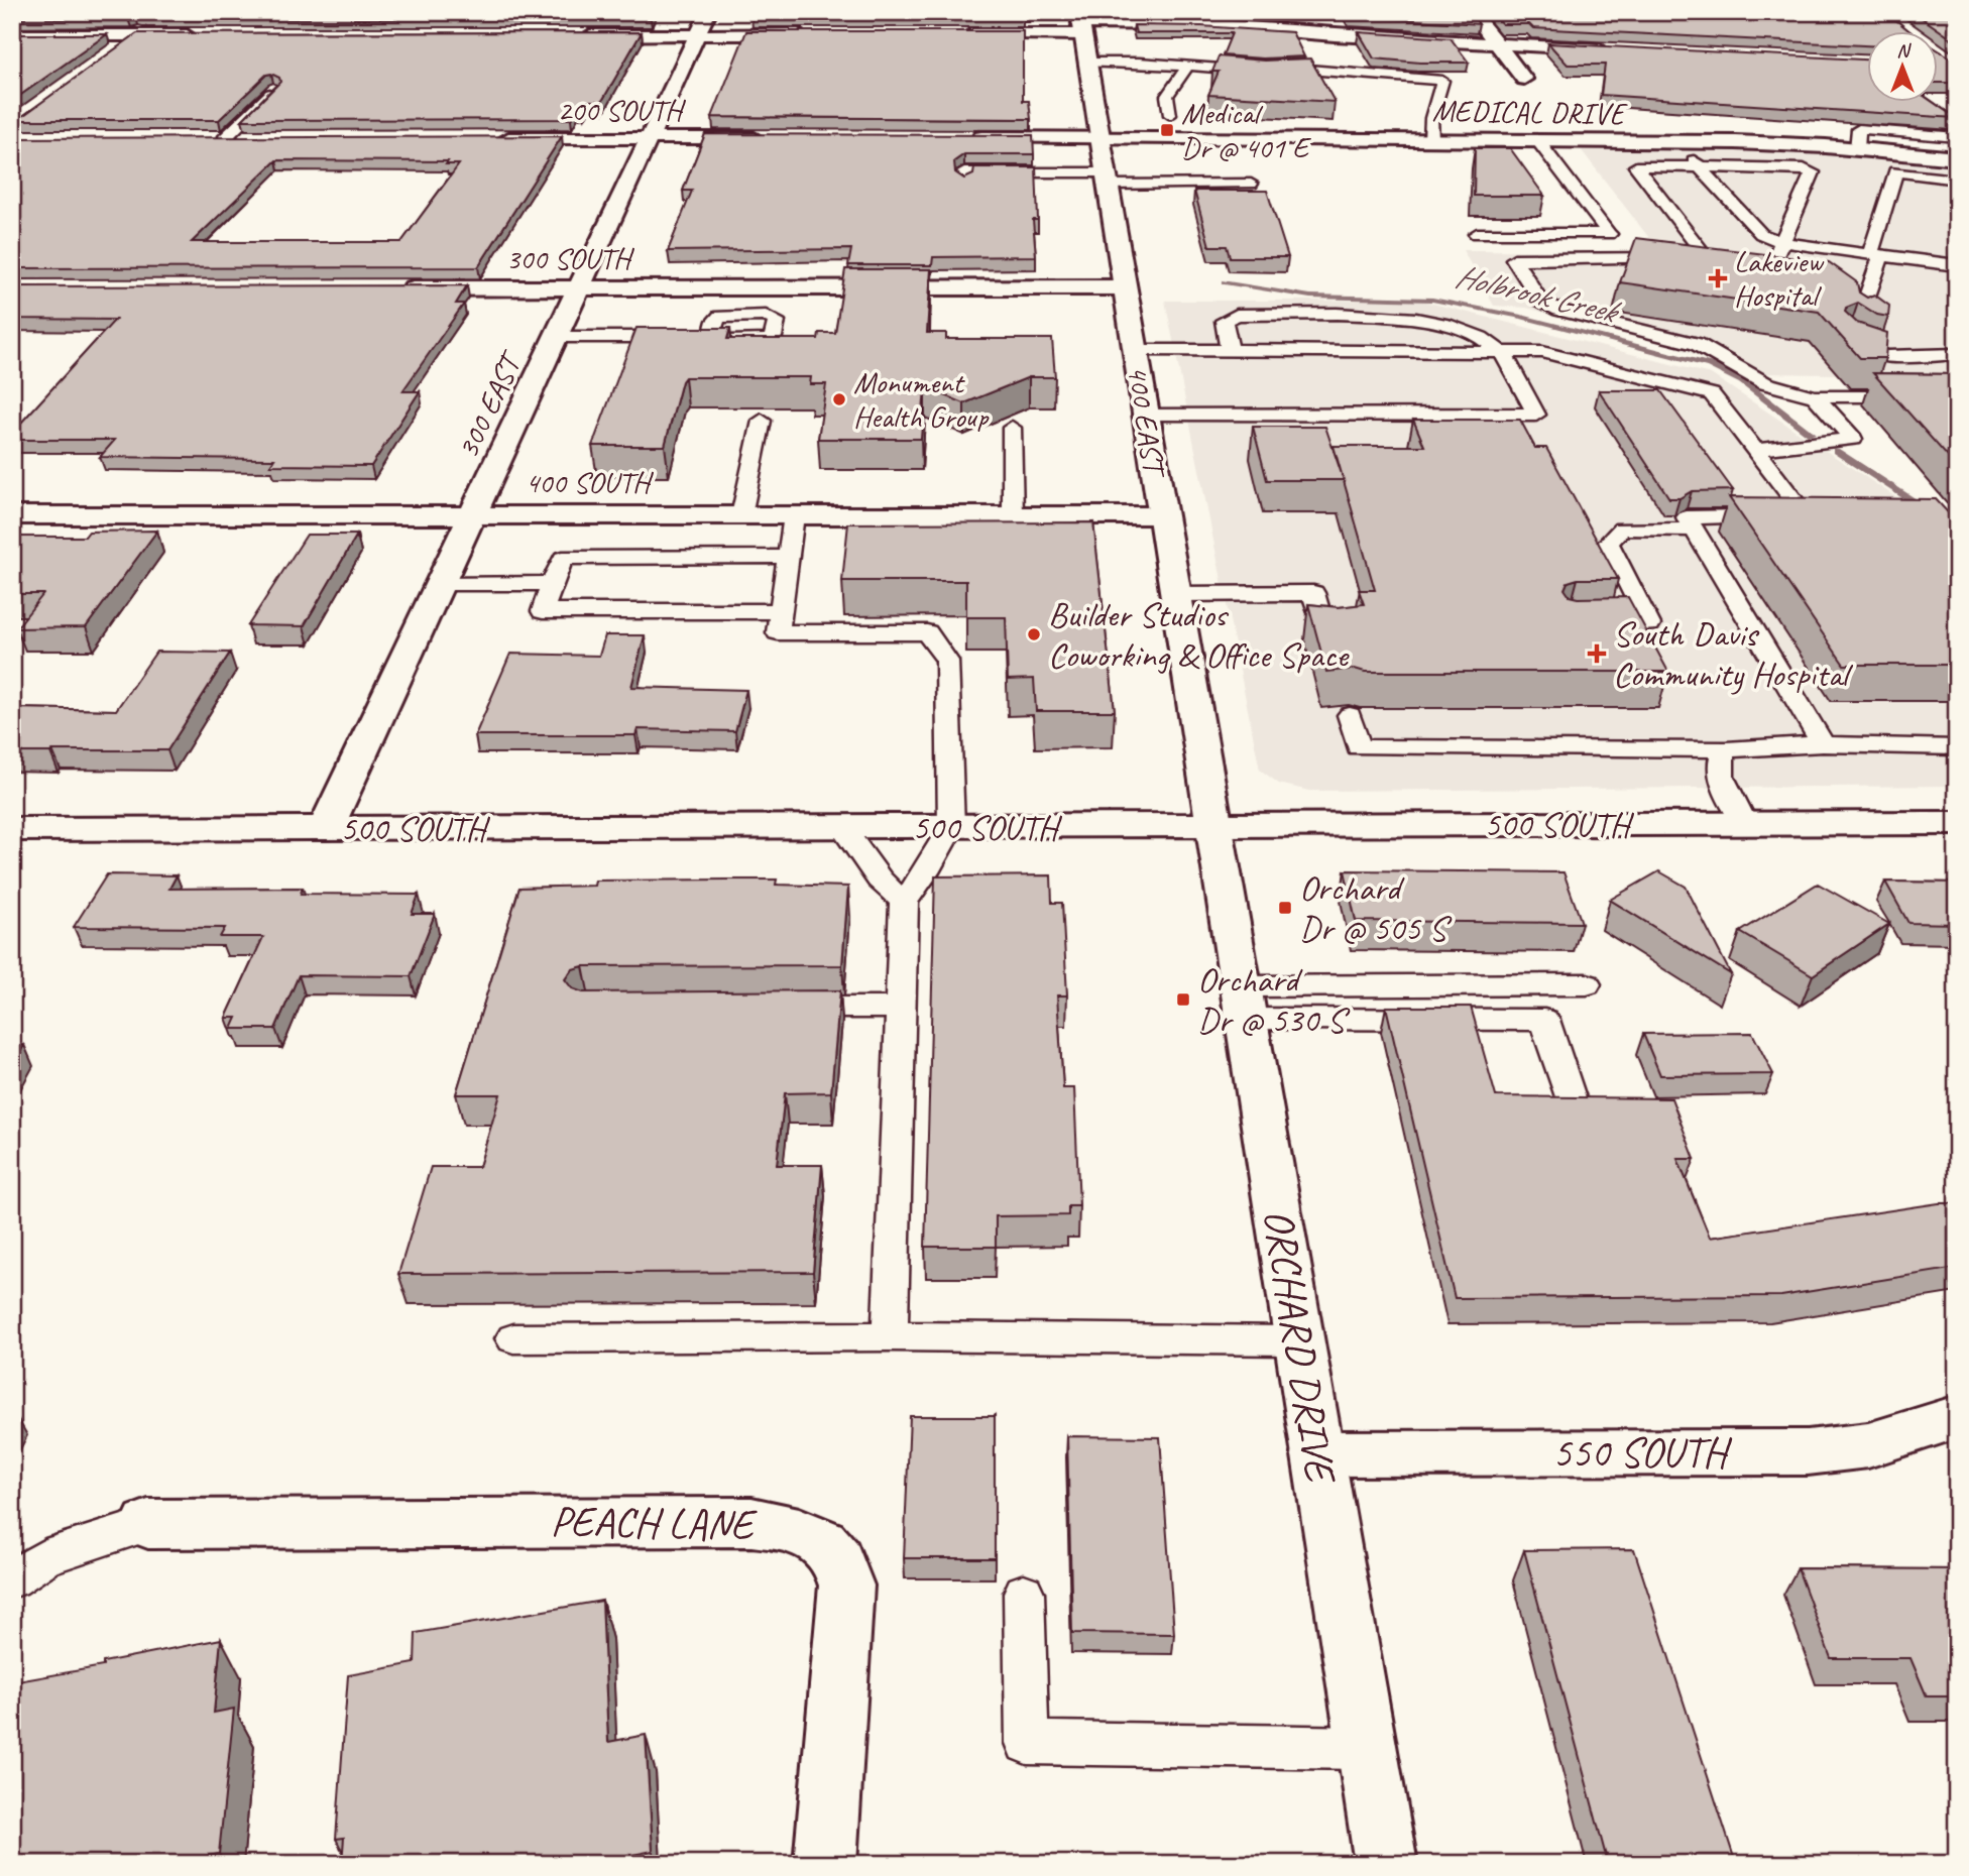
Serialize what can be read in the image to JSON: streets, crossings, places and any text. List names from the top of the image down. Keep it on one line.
{"streets":{"street":["200 SOUTH","MEDICAL DRIVE","300 SOUTH","300 EAST","400 EAST","400 SOUTH","500 SOUTH","ORCHARD DRIVE","550 SOUTH","PEACH LANE"]},"crossings":[["200 SOUTH","300 EAST"],["MEDICAL DRIVE","400 EAST"],["300 SOUTH","300 EAST"],["300 SOUTH","400 EAST"],["300 EAST","400 SOUTH"],["300 EAST","500 SOUTH"],["400 EAST","400 SOUTH"],["400 EAST","500 SOUTH"],["400 EAST","ORCHARD DRIVE"],["500 SOUTH","ORCHARD DRIVE"],["ORCHARD DRIVE","550 SOUTH"]],"water":["Holbrook Creek"],"places":{"transit":["Medical Dr @ 401 E","Orchard Dr @ 505 S","Orchard Dr @ 530 S"],"health":["Lakeview Hospital","South Davis Community Hospital"],"other":["Monument Health Group","Builder Studios Coworking & Office Space"]},"north":"top"}
